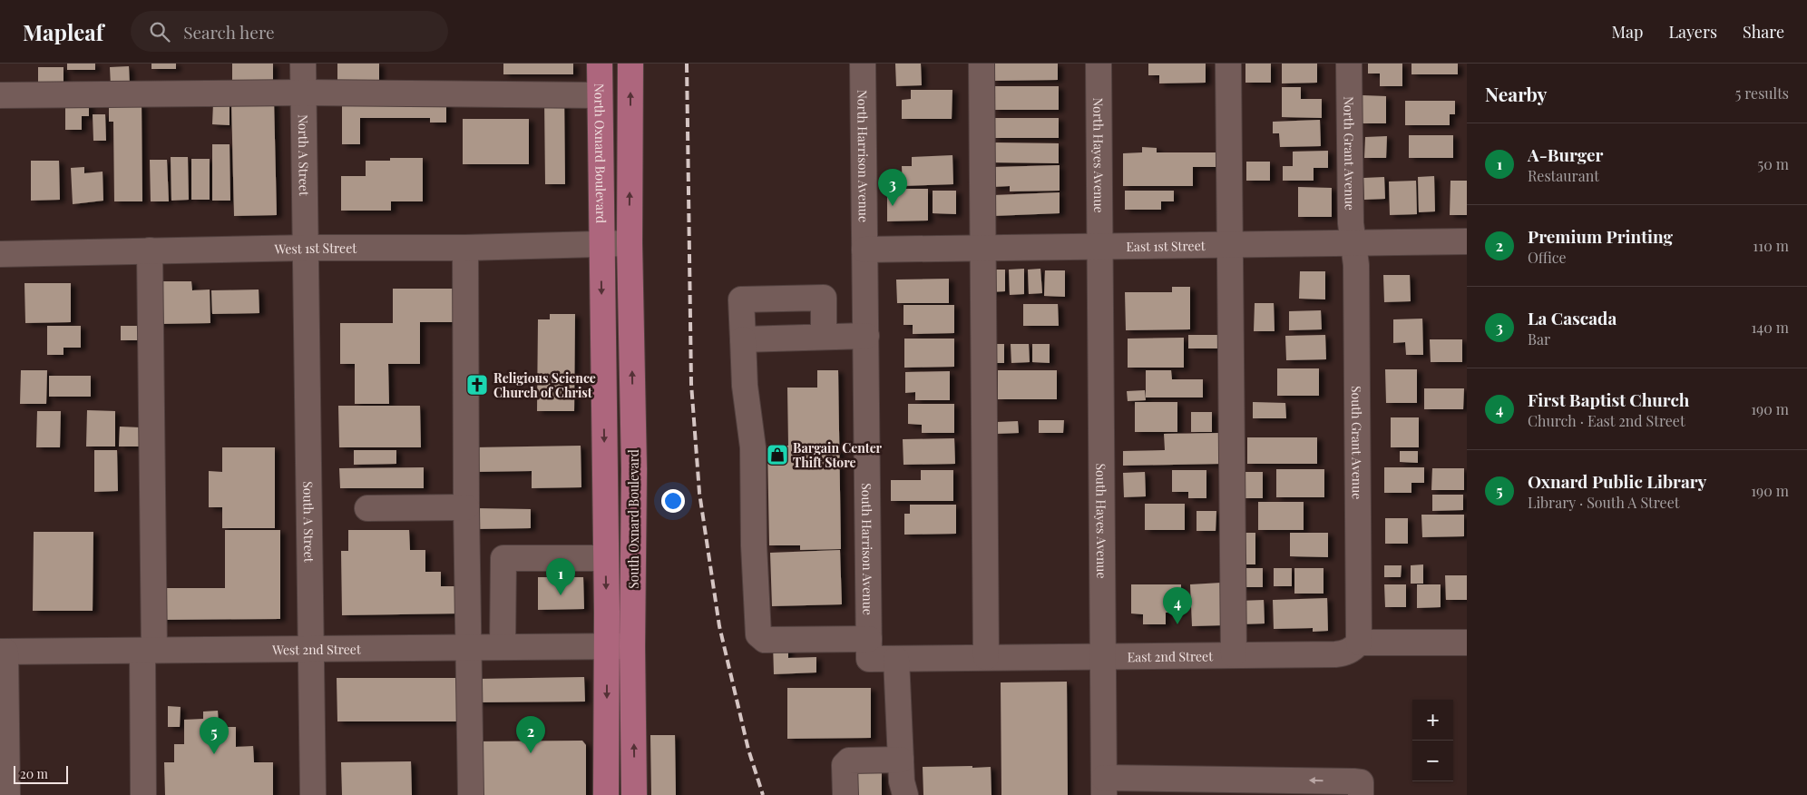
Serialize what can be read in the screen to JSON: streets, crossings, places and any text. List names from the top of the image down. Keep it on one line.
{"streets":{"main road":["North Oxnard Boulevard","South Oxnard Boulevard"],"street":["North Grant Avenue","North Hayes Avenue","North A Street","North Harrison Avenue","East 1st Street","West 1st Street","South Grant Avenue","South Hayes Avenue","South A Street","South Harrison Avenue","West 2nd Street","East 2nd Street"]},"crossings":[["North Oxnard Boulevard","West 1st Street"],["North Grant Avenue","East 1st Street"],["North Grant Avenue","South Grant Avenue"],["North Hayes Avenue","East 1st Street"],["North Hayes Avenue","South Hayes Avenue"],["North A Street","West 1st Street"],["North A Street","South A Street"],["North Harrison Avenue","East 1st Street"],["North Harrison Avenue","South Harrison Avenue"],["East 1st Street","South Grant Avenue"],["East 1st Street","South Hayes Avenue"],["East 1st Street","South Harrison Avenue"],["West 1st Street","South Oxnard Boulevard"],["West 1st Street","South A Street"],["South Grant Avenue","East 2nd Street"],["South Oxnard Boulevard","West 2nd Street"],["South Hayes Avenue","East 2nd Street"],["South A Street","West 2nd Street"],["South Harrison Avenue","East 2nd Street"]],"places":{"church":["Religious Science Church of Christ"],"shop":["Bargain Center Thift Store"]},"scale_bar":"20 m","page":{"header":"Mapleaf","search":"Search here","nav":["Map","Layers","Share"],"heading":["Nearby","5 results"],"list":[{"mark":"1","name":"A-Burger","note":"Restaurant","value":"50 m"},{"mark":"2","name":"Premium Printing","note":"Office","value":"110 m"},{"mark":"3","name":"La Cascada","note":"Bar","value":"140 m"},{"mark":"4","name":"First Baptist Church","note":"Church · East 2nd Street","value":"190 m"},{"mark":"5","name":"Oxnard Public Library","note":"Library · South A Street","value":"190 m"}],"pins":["3","1","4","2","5"],"map_buttons":["+","−"],"scale":"20 m"}}
